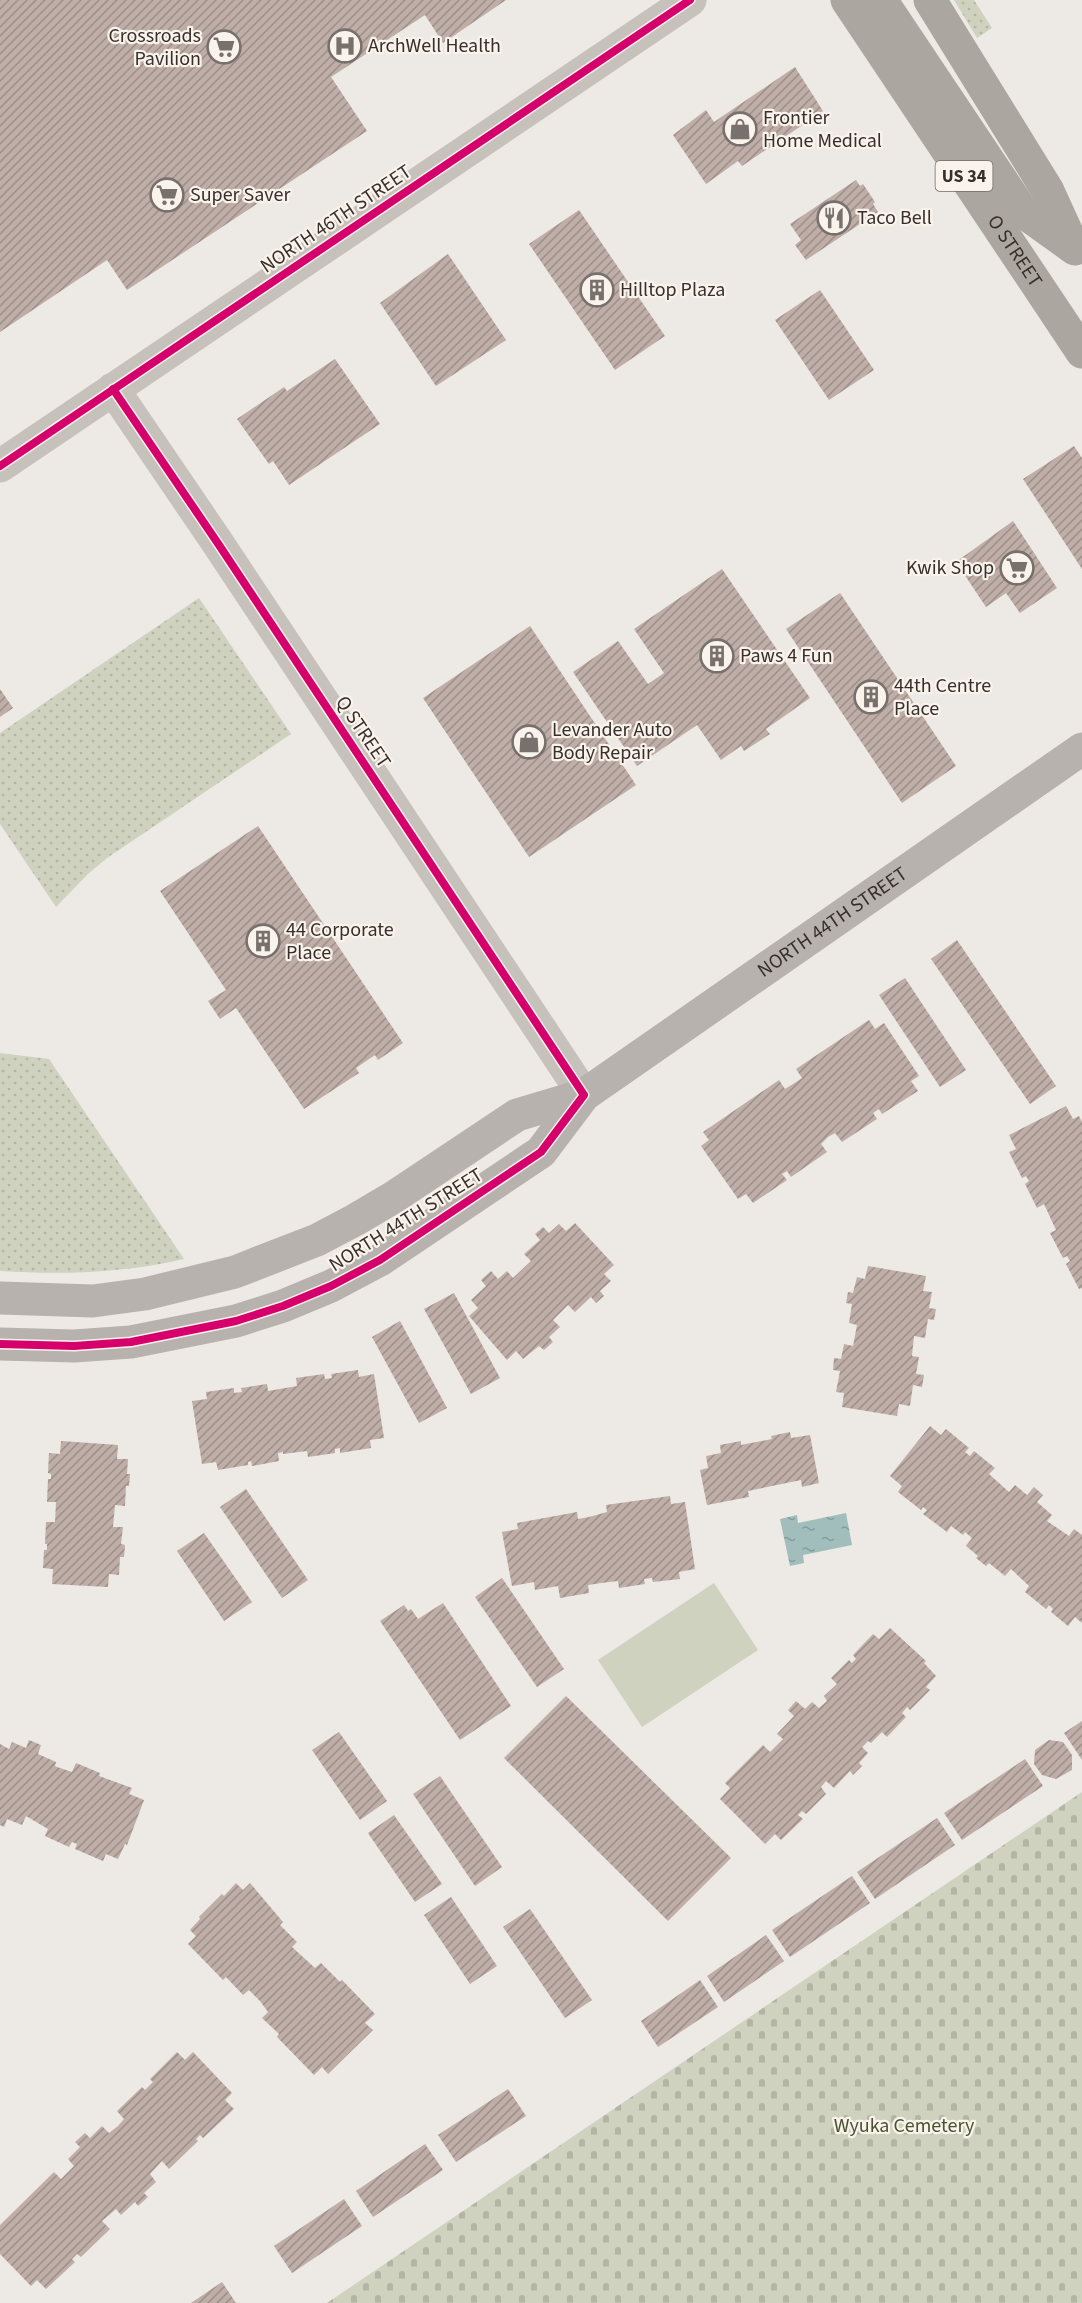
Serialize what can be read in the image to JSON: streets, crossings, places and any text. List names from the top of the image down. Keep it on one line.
{"streets":{"main road":["US 34","O STREET","NORTH 44TH STREET"],"street":["NORTH 46TH STREET","Q STREET"]},"crossings":[["NORTH 46TH STREET","Q STREET"],["Q STREET","NORTH 44TH STREET"]],"parks":["Wyuka Cemetery"],"places":{"hospital":["ArchWell Health"],"supermarket":["Crossroads Pavilion","Super Saver","Kwik Shop"],"shop":["Frontier Home Medical","Levander Auto Body Repair"],"restaurant":["Taco Bell"],"building":["Hilltop Plaza","Paws 4 Fun","44th Centre Place","44 Corporate Place"]}}
